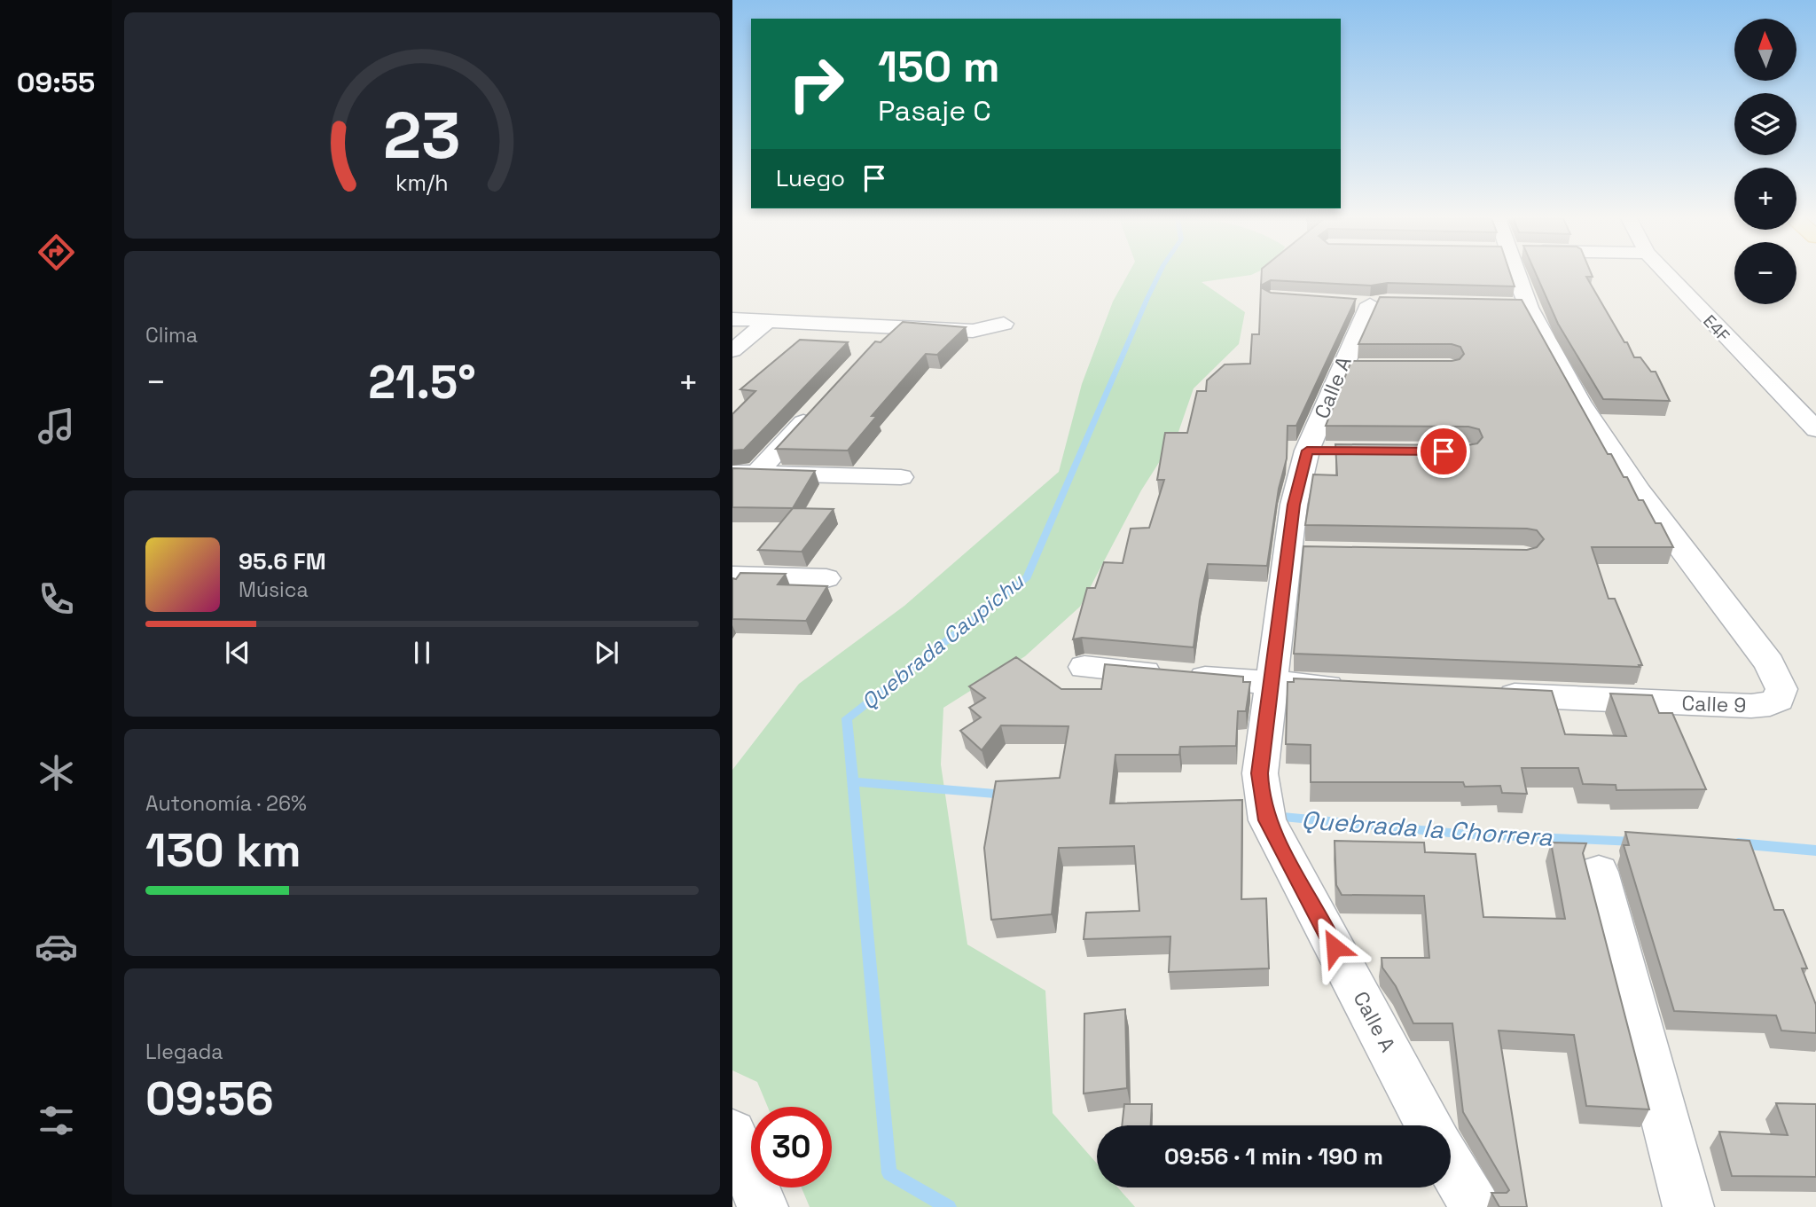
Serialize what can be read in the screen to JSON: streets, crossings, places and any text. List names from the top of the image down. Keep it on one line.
{"streets":{"street":["E4F","Calle A","Calle 9"]},"water":["Quebrada Caupichu","Quebrada la Chorrera"],"north":"top","page":{"tabs":"09:55","map_buttons":["+","−"],"turn":["150 m","Pasaje C"],"then":"Luego","tile":["Clima",["Autonomía · 26%","130 km"],["Llegada","09:56"]],"heat":["−","21.5°","+"],"song":["95.6 FM","Música"],"limit":"30","trip":"09:56 · 1 min · 190 m","gauge":["23","km/h"]}}
